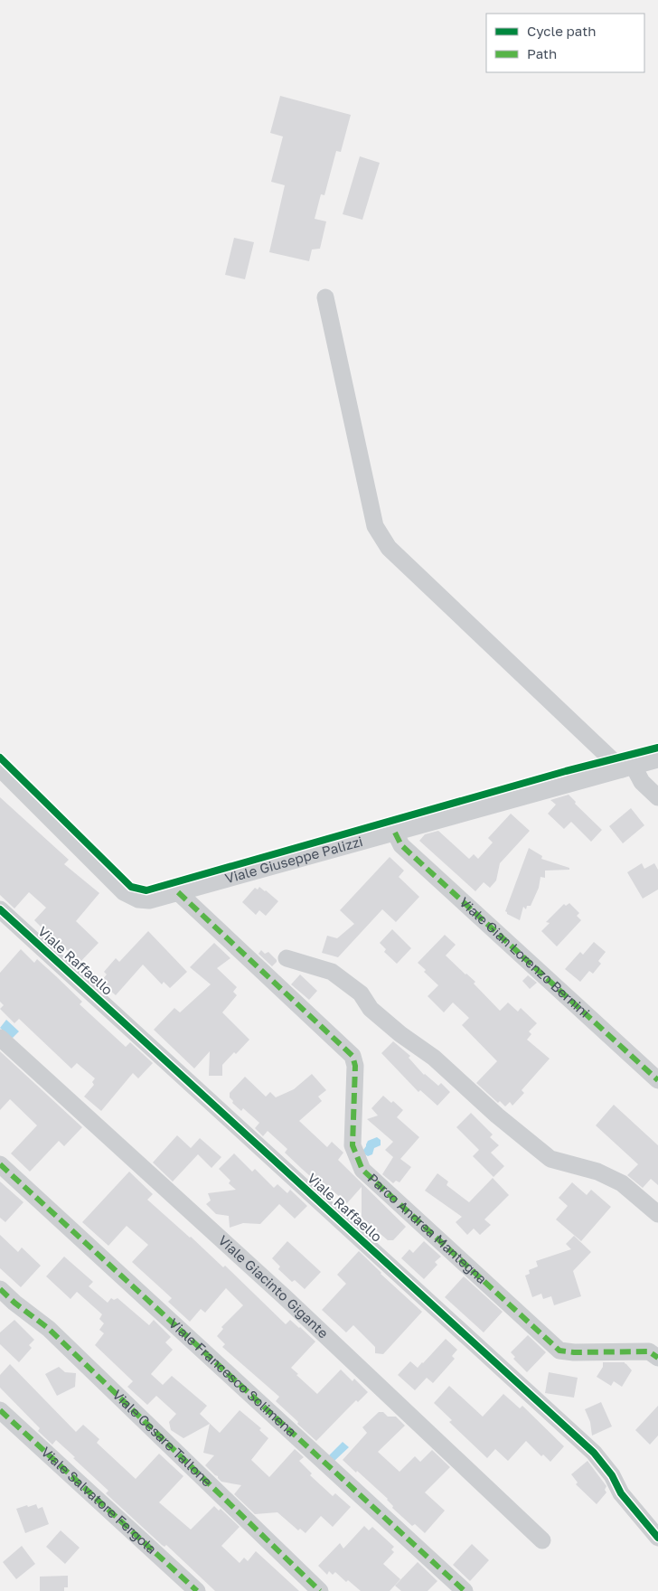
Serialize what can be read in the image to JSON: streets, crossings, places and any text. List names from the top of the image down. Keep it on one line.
{"streets":{"street":["Viale Giuseppe Palizzi","Viale Gian Lorenzo Bernini","Viale Raffaello","Parco Andrea Mantegna","Viale Giacinto Gigante","Viale Francesco Solimena","Viale Cesare Tallone","Viale Salvatore Fergola"]},"crossings":[["Viale Giuseppe Palizzi","Viale Gian Lorenzo Bernini"],["Viale Giuseppe Palizzi","Parco Andrea Mantegna"]],"legend":["Cycle path","Path"]}
